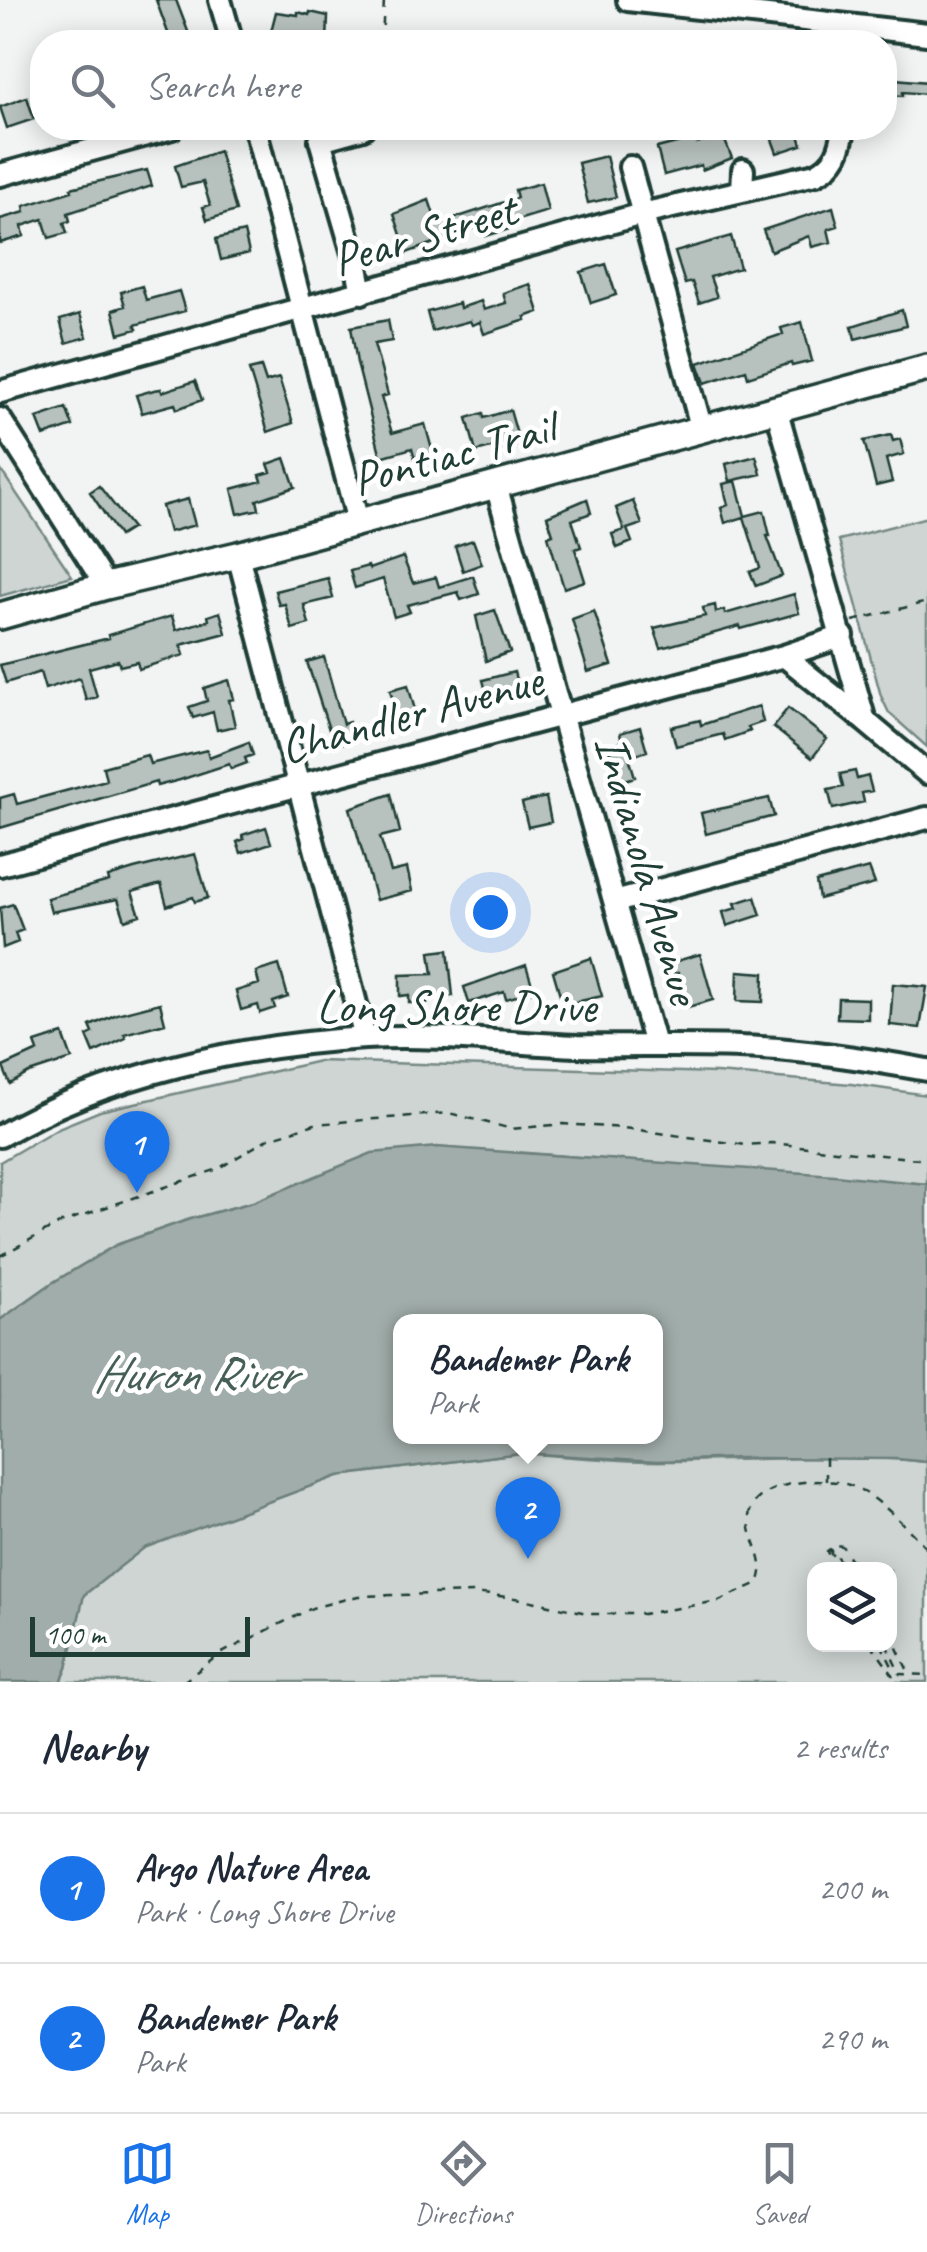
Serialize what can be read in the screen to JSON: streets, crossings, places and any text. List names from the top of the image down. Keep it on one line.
{"streets":{"main road":["Pontiac Trail"],"street":["Pear Street","Chandler Avenue","Indianola Avenue","Long Shore Drive"]},"crossings":[["Pontiac Trail","Indianola Avenue"],["Chandler Avenue","Indianola Avenue"],["Indianola Avenue","Long Shore Drive"]],"water":["Huron River"],"scale_bar":"100 m","page":{"search":"Search here","pins":["1","2"],"popup":["Bandemer Park","Park"],"scale":"100 m","heading":["Nearby","2 results"],"list":[{"mark":"1","name":"Argo Nature Area","note":"Park · Long Shore Drive","value":"200 m"},{"mark":"2","name":"Bandemer Park","note":"Park","value":"290 m"}],"nav":["Map","Directions","Saved"]}}
